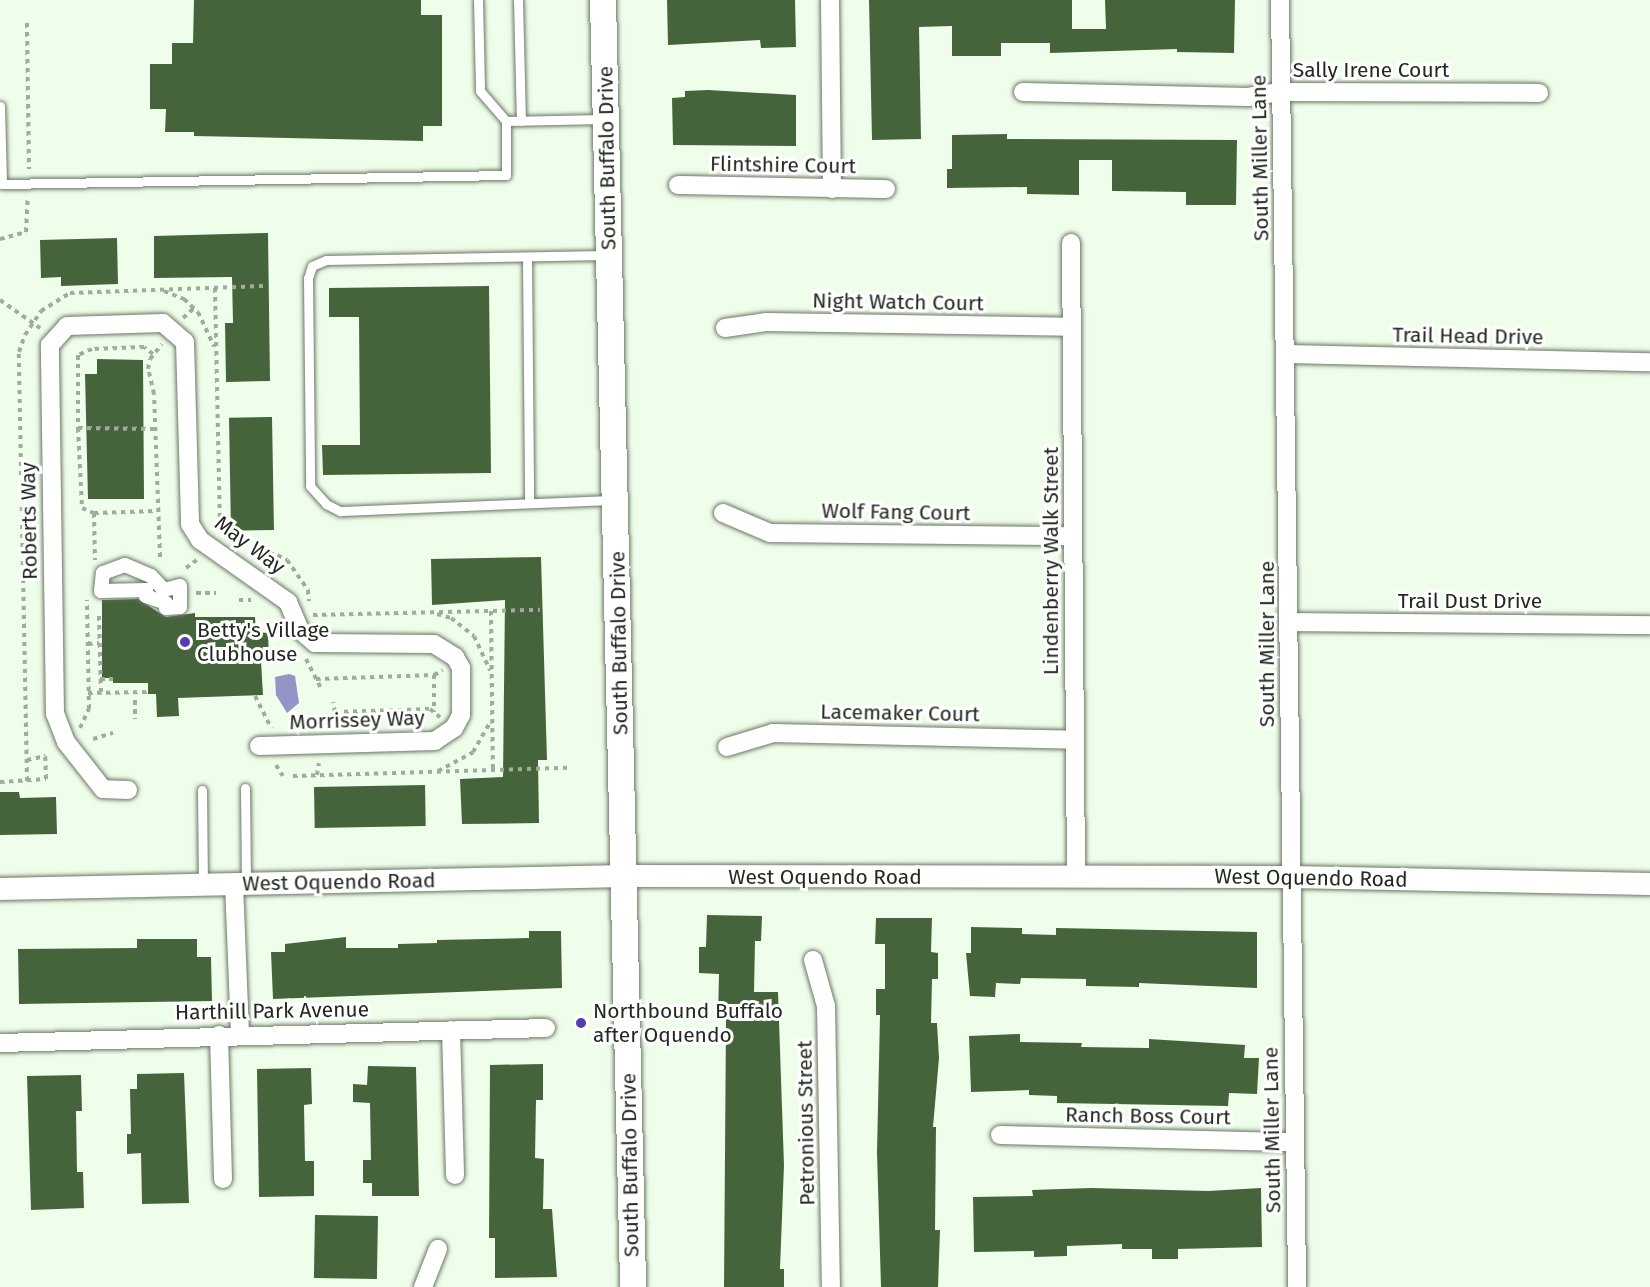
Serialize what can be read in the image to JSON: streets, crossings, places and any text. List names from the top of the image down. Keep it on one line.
{"streets":{"main road":["South Buffalo Drive"],"street":["Sally Irene Court","South Miller Lane","Flintshire Court","Night Watch Court","Trail Head Drive","Wolf Fang Court","Roberts Way","May Way","Lindenberry Walk Street","Trail Dust Drive","Lacemaker Court","Morrissey Way","West Oquendo Road","Harthill Park Avenue","Ranch Boss Court","Petronious Street"]},"crossings":[["Sally Irene Court","South Miller Lane"],["South Buffalo Drive","West Oquendo Road"],["South Miller Lane","Trail Head Drive"],["South Miller Lane","Trail Dust Drive"],["South Miller Lane","West Oquendo Road"],["South Miller Lane","Ranch Boss Court"],["Night Watch Court","Lindenberry Walk Street"],["Wolf Fang Court","Lindenberry Walk Street"],["Roberts Way","May Way"],["May Way","Morrissey Way"],["Lindenberry Walk Street","Lacemaker Court"],["Lindenberry Walk Street","West Oquendo Road"]],"places":["Betty's Village Clubhouse","Northbound Buffalo after Oquendo"]}
